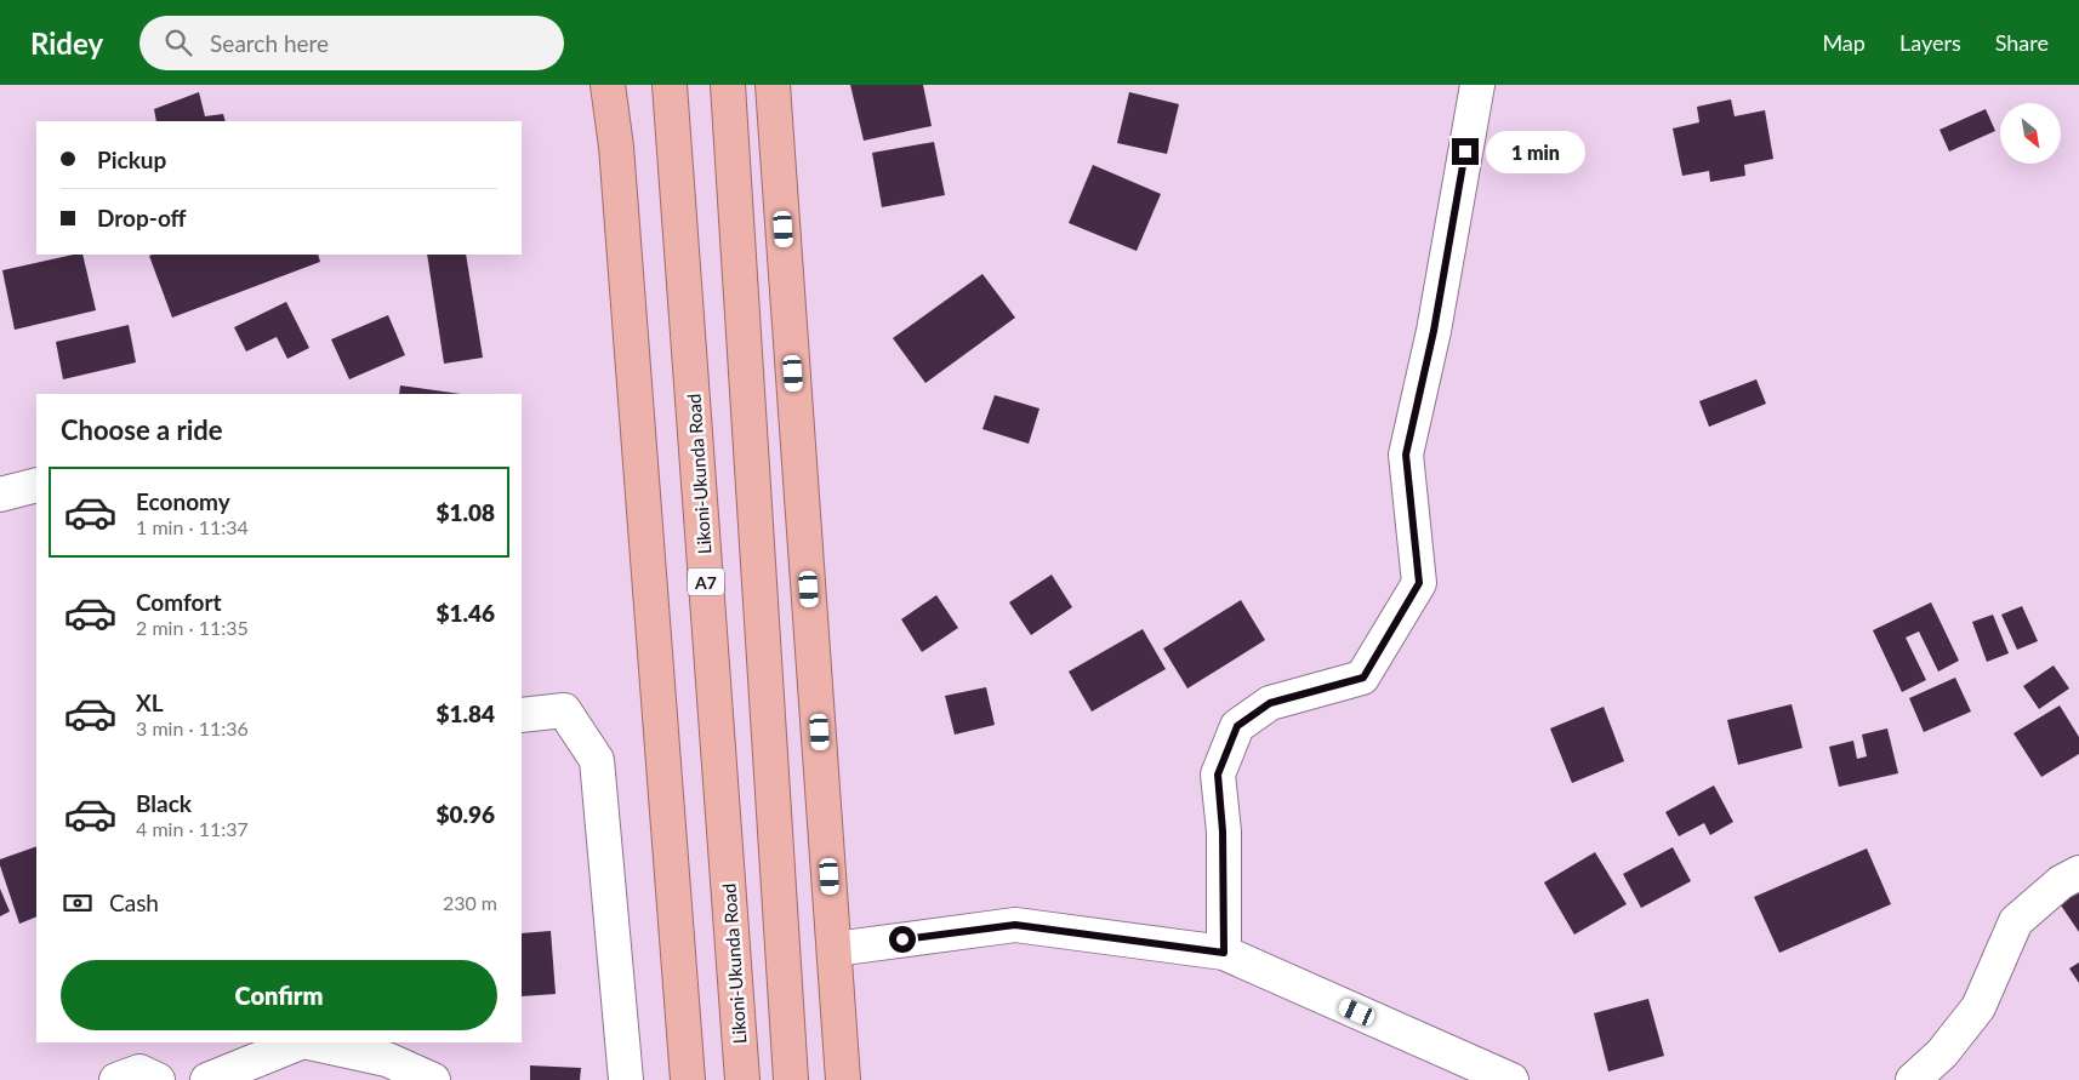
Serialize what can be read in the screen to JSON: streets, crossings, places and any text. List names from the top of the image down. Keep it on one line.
{"streets":{"highway":["Likoni-Ukunda Road","A7"]},"north":"bottom right","page":{"header":"Ridey","search":"Search here","nav":["Map","Layers","Share"],"banner":["Pickup","Drop-off"],"bubble":"1 min","heading":"Choose a ride","list":[{"name":"Economy","note":"1 min · 11:34","value":"$1.08"},{"name":"Comfort","note":"2 min · 11:35","value":"$1.46"},{"name":"XL","note":"3 min · 11:36","value":"$1.84"},{"name":"Black","note":"4 min · 11:37","value":"$0.96"}],"pay":["Cash","230 m"],"buttons":"Confirm"}}
